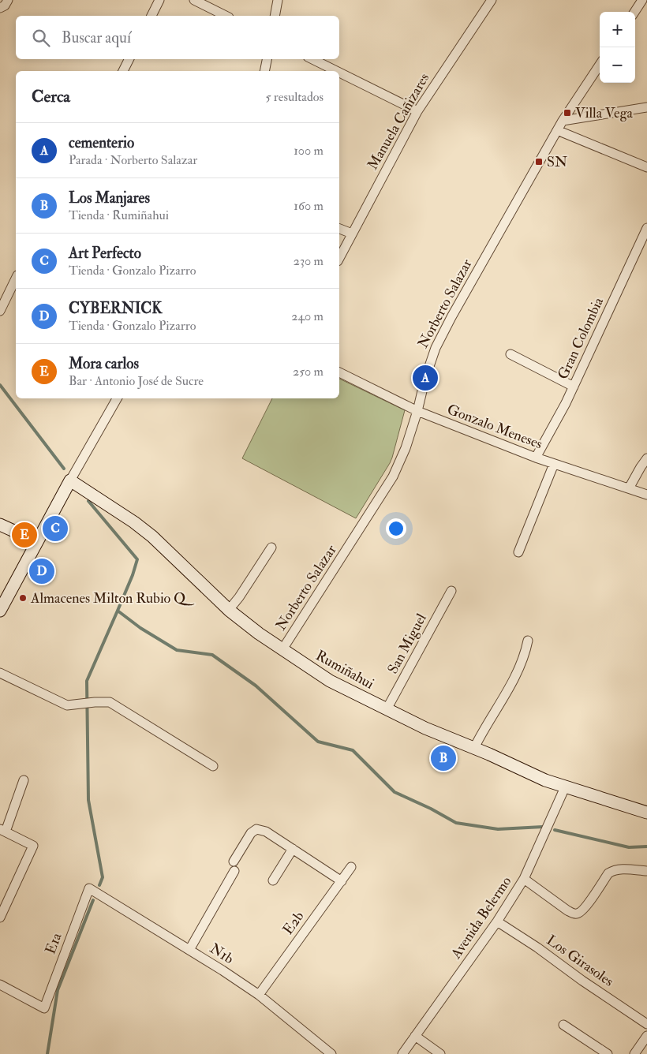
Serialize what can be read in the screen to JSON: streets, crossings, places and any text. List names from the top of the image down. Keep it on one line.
{"streets":{"street":["Manuela Cañizares","Norberto Salazar","Gran Colombia","Gonzalo Meneses","San Miguel","Rumiñahui","Avenida Belermo","E2b","E1a","N1b","Los Girasoles"]},"crossings":[["Norberto Salazar","Gonzalo Meneses"],["Norberto Salazar","Rumiñahui"],["Gran Colombia","Gonzalo Meneses"],["San Miguel","Rumiñahui"],["Rumiñahui","Avenida Belermo"],["Avenida Belermo","Los Girasoles"],["E2b","N1b"],["E1a","N1b"]],"places":{"transit":["Villa Vega","SN"],"other":["Almacenes Milton Rubio Q"]},"page":{"map_buttons":["+","−"],"search":"Buscar aquí","heading":["Cerca","5 resultados"],"list":[{"mark":"A","name":"cementerio","note":"Parada · Norberto Salazar","value":"100 m"},{"mark":"B","name":"Los Manjares","note":"Tienda · Rumiñahui","value":"160 m"},{"mark":"C","name":"Art Perfecto","note":"Tienda · Gonzalo Pizarro","value":"230 m"},{"mark":"D","name":"CYBERNICK","note":"Tienda · Gonzalo Pizarro","value":"240 m"},{"mark":"E","name":"Mora carlos","note":"Bar · Antonio José de Sucre","value":"250 m"}],"pins":["A","C","E","D","B"]}}
